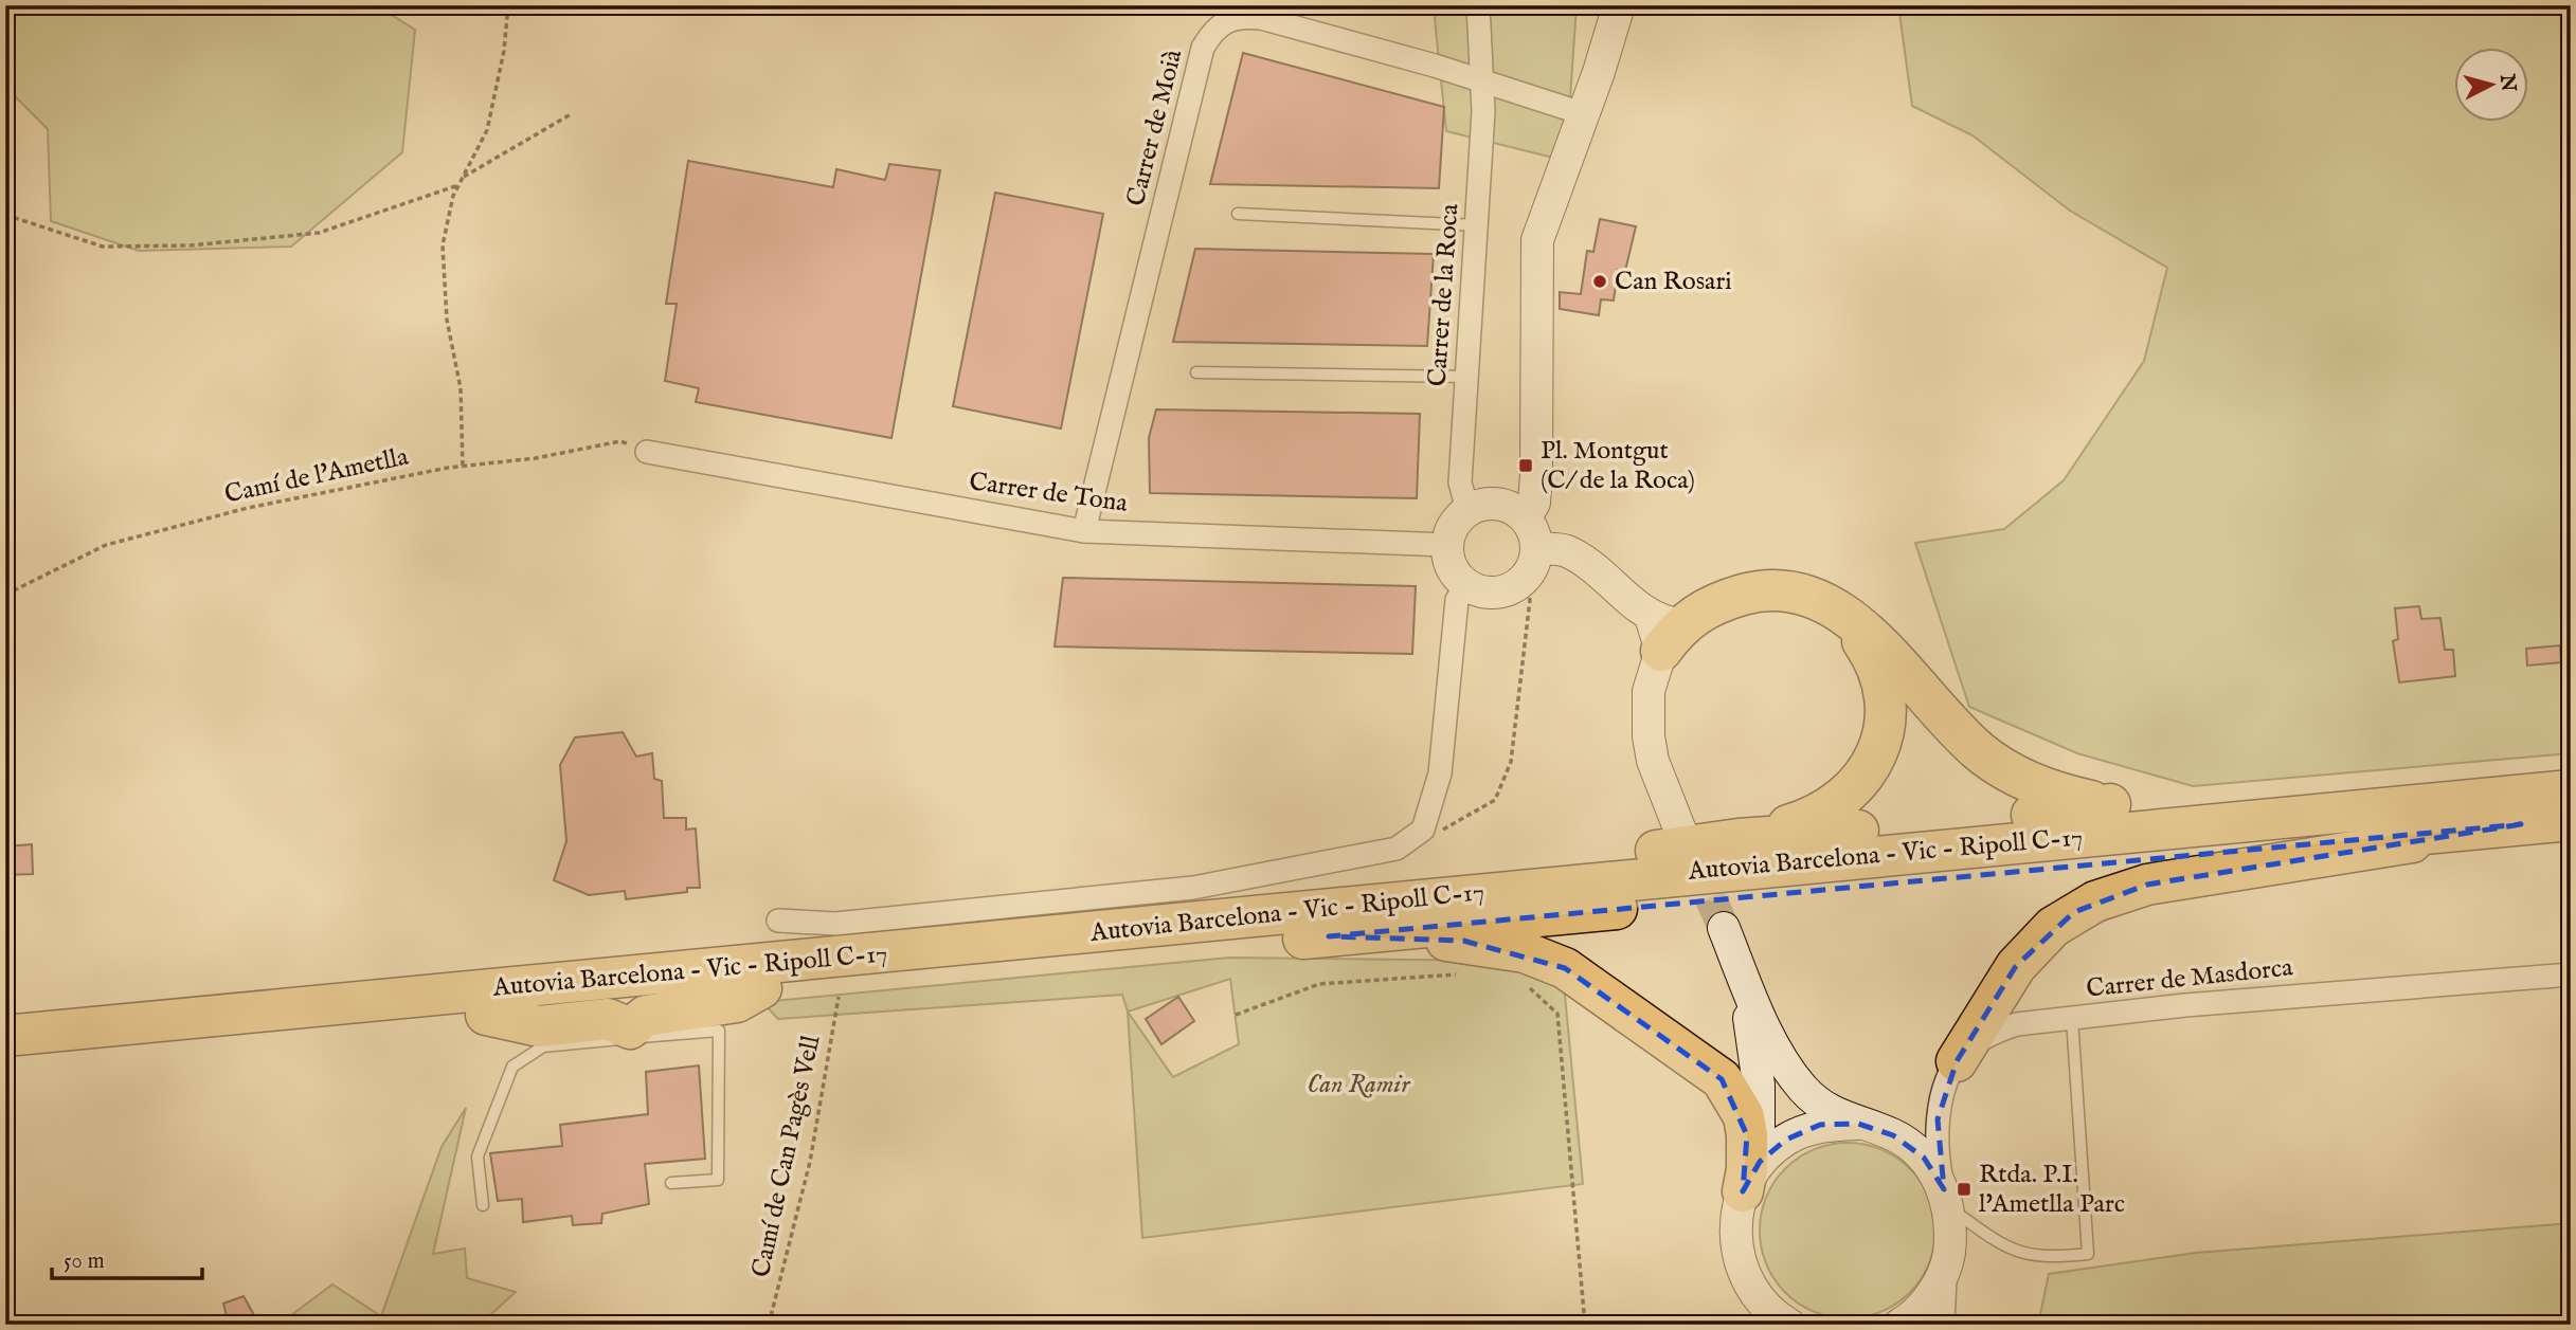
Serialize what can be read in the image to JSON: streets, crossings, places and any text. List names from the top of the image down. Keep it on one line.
{"streets":{"highway":["Autovia Barcelona - Vic - Ripoll C-17"],"street":["Carrer de Moià","Carrer de la Roca","Carrer de Tona","Carrer de Masdorca"],"path":["Camí de l'Ametlla","Camí de Can Pagès Vell"]},"crossings":[["Carrer de Moià","Carrer de la Roca"],["Carrer de Moià","Carrer de Tona"],["Carrer de la Roca","Carrer de Tona"],["Camí de l'Ametlla","Carrer de Tona"]],"parks":["Can Ramir"],"places":{"other":["Can Rosari"],"transit":["Pl. Montgut (C/ de la Roca)","Rtda. P.I. l'Ametlla Parc"]},"scale_bar":"50 m","north":"right"}
